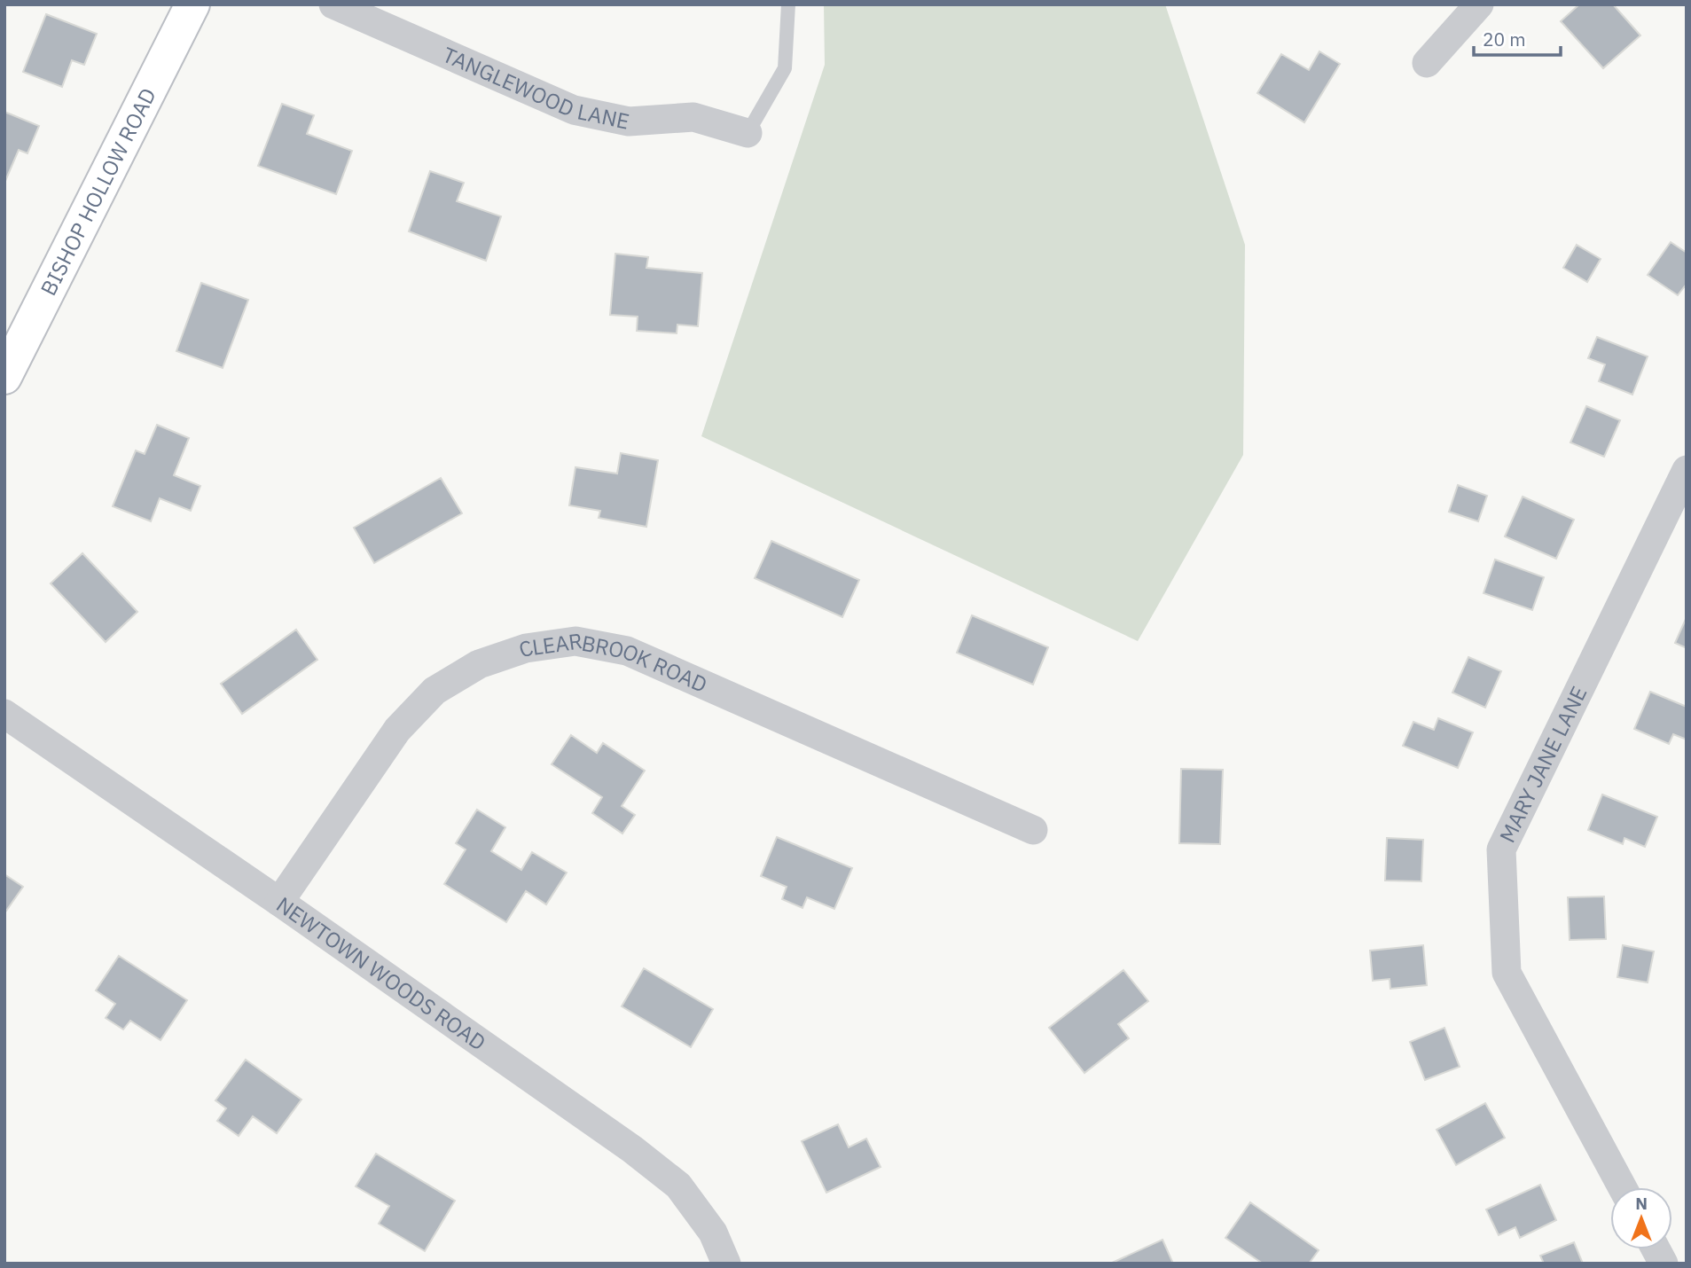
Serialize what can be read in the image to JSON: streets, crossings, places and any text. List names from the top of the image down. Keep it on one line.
{"streets":{"street":["TANGLEWOOD LANE","BISHOP HOLLOW ROAD","CLEARBROOK ROAD","MARY JANE LANE","NEWTOWN WOODS ROAD"]},"crossings":[["CLEARBROOK ROAD","NEWTOWN WOODS ROAD"]],"scale_bar":"20 m","north":"top"}
